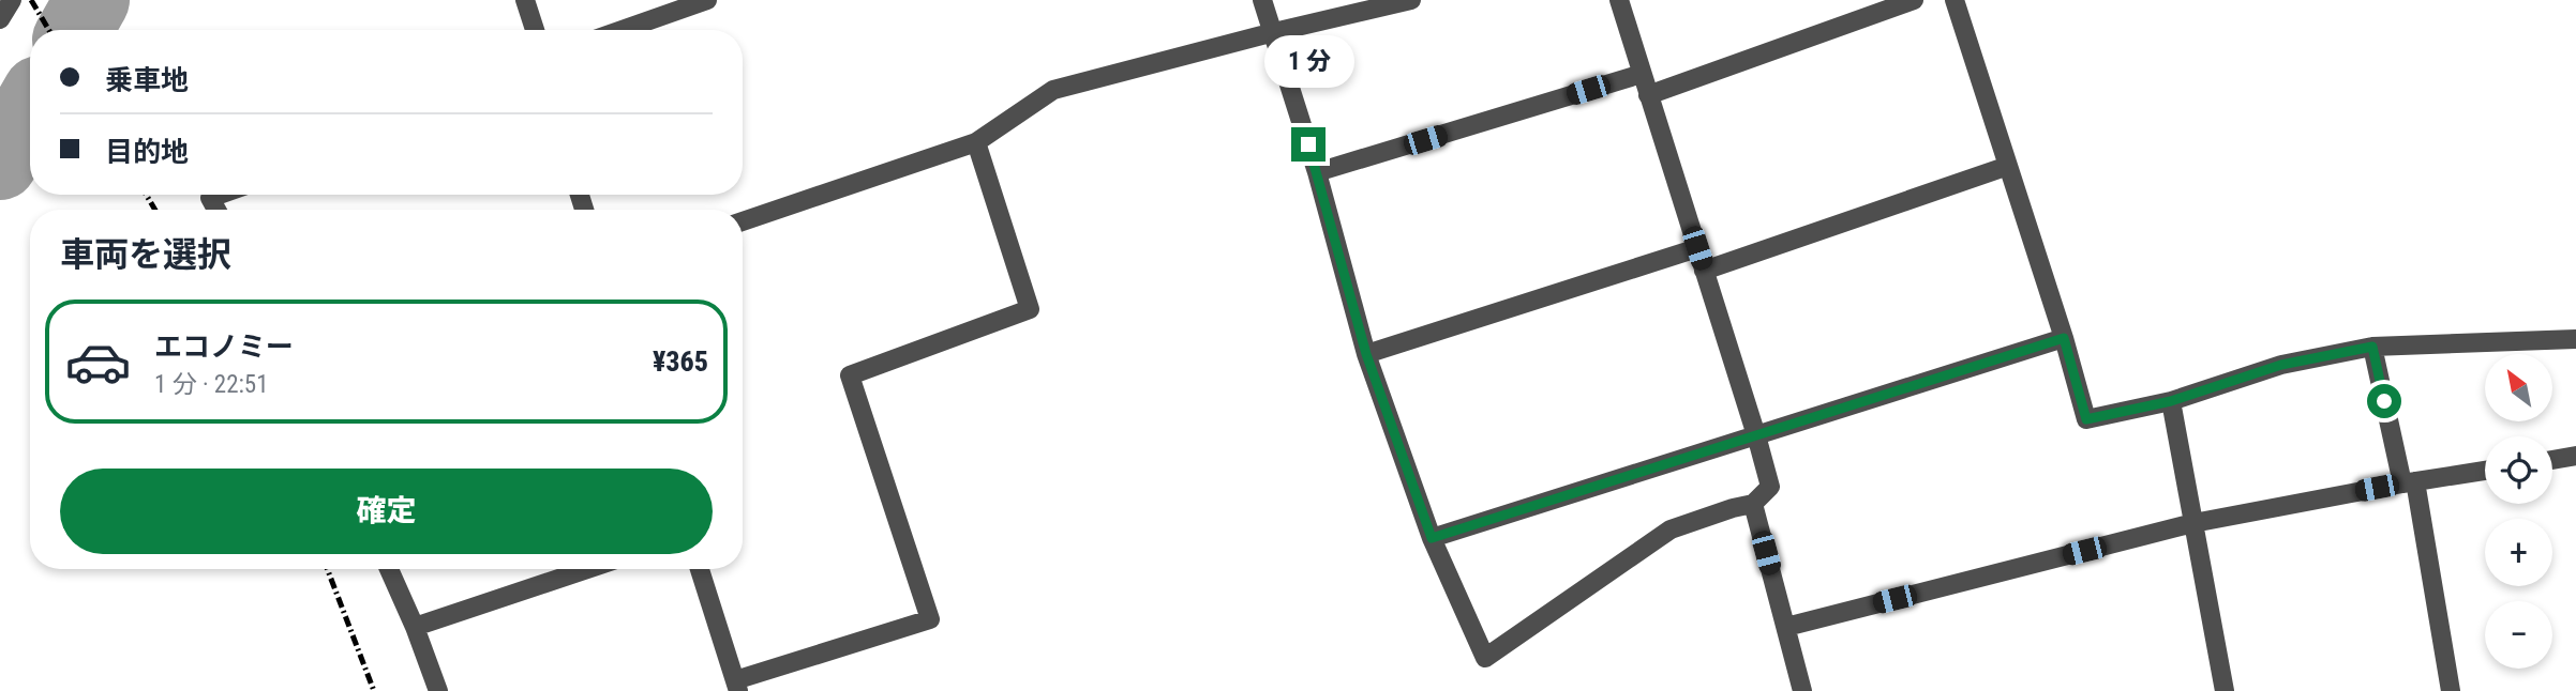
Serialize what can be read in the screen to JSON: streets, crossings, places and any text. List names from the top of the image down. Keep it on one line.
{"north":"top left","page":{"banner":["乗車地","目的地"],"bubble":"1 分","heading":"車両を選択","list":[{"name":"エコノミー","note":"1 分 · 22:51","value":"¥365"}],"map_buttons":["+","−"],"buttons":"確定"}}
